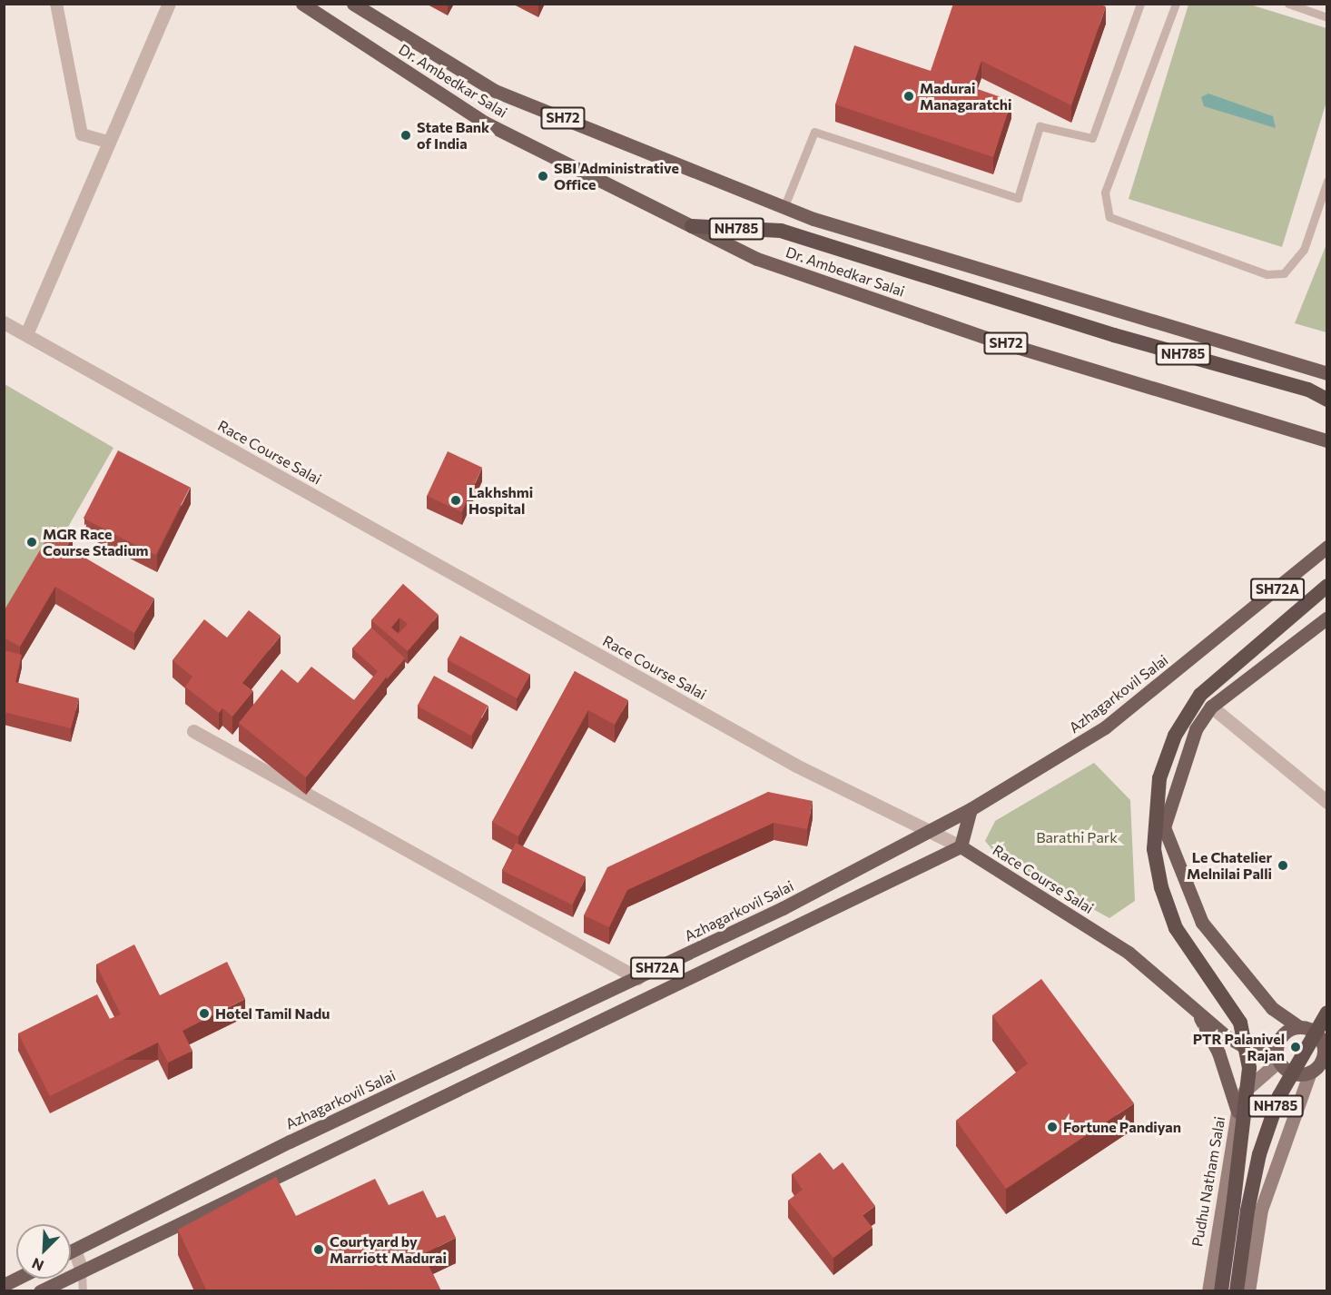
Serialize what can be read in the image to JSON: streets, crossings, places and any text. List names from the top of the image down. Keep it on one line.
{"streets":{"highway":["NH785"],"main road":["Dr. Ambedkar Salai","SH72","Race Course Salai","SH72A","Azhagarkovil Salai","Pudhu Natham Salai"]},"crossings":[["Dr. Ambedkar Salai","NH785"],["Race Course Salai","SH72A"],["Race Course Salai","Azhagarkovil Salai"],["Race Course Salai","Pudhu Natham Salai"]],"parks":["Barathi Park"],"places":["Madurai Managaratchi","State Bank of India","SBI Administrative Office","Lakhshmi Hospital","MGR Race Course Stadium","Le Chatelier Melnilai Palli","Hotel Tamil Nadu","PTR Palanivel Rajan","Fortune Pandiyan","Courtyard by Marriott Madurai"],"north":"bottom left"}
